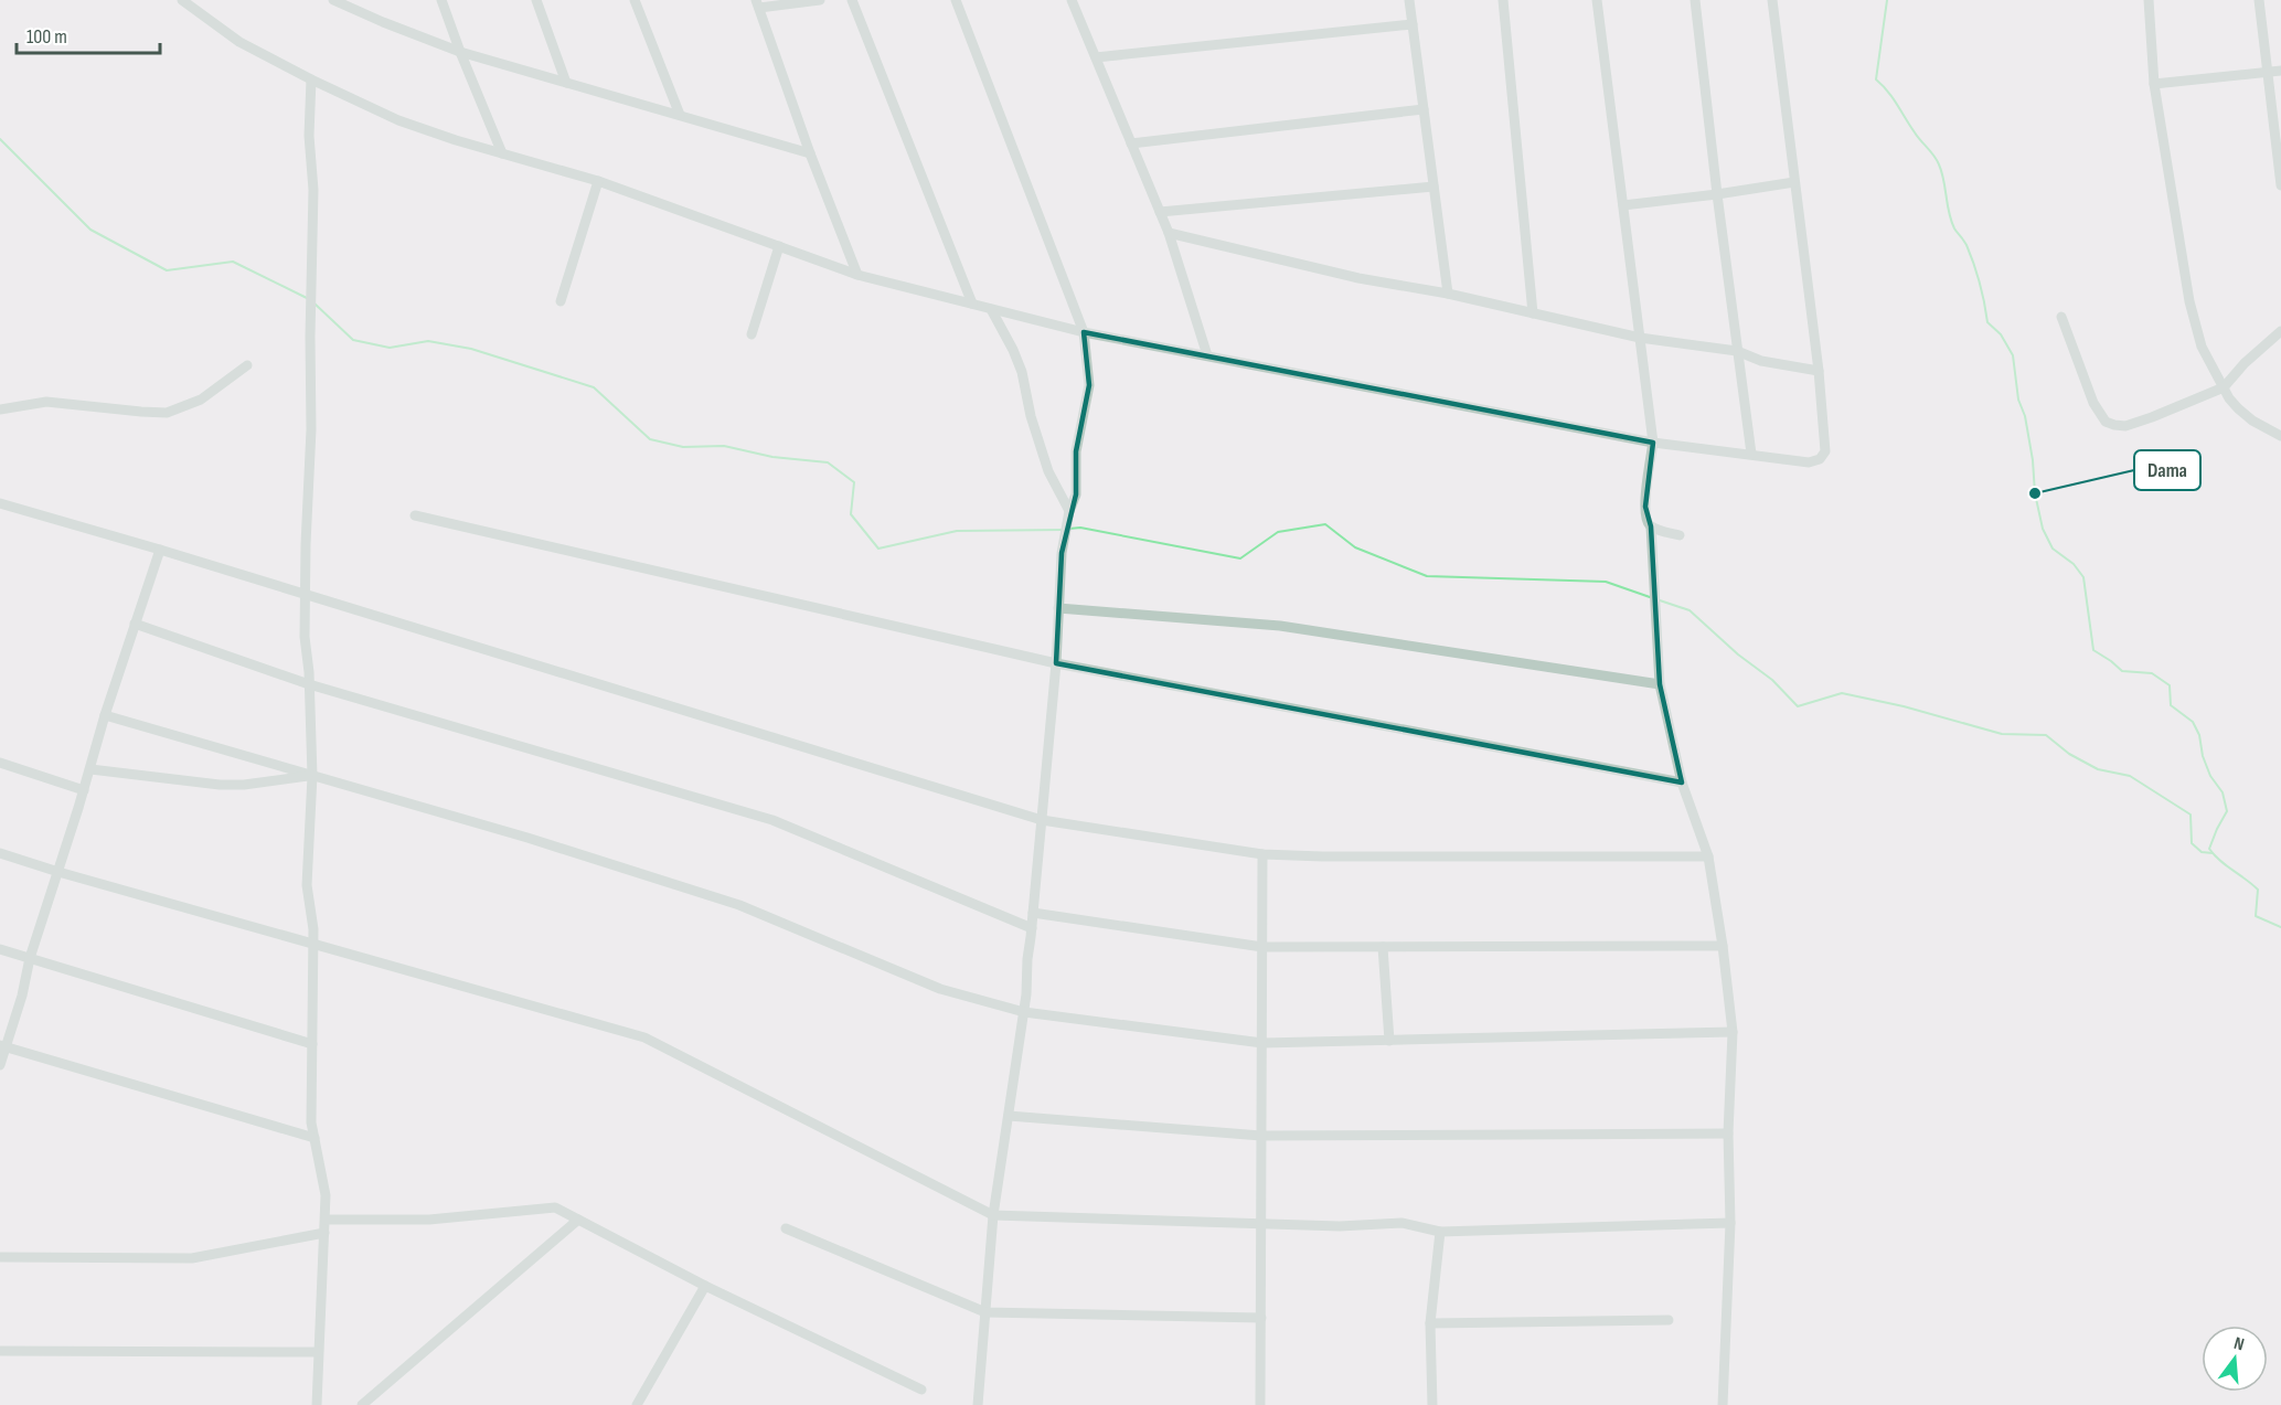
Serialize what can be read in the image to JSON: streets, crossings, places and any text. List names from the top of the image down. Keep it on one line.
{"places":["Dama"],"scale_bar":"100 m","north":"top"}
